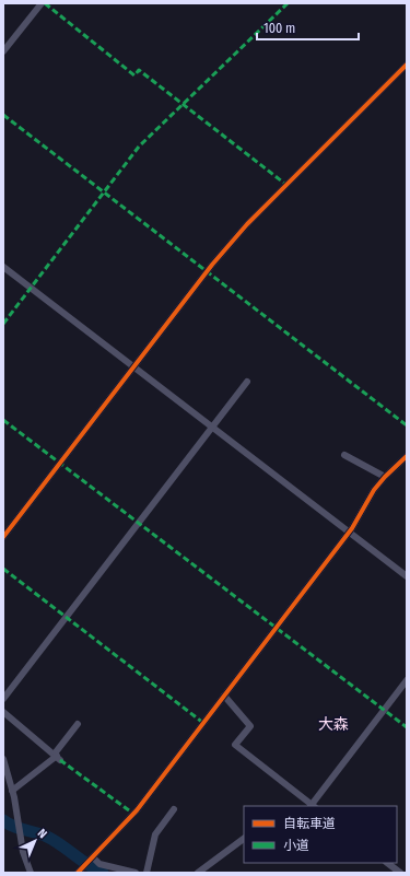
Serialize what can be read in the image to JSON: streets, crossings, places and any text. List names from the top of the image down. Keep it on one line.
{"districts":["大森"],"legend":["自転車道","小道"],"scale_bar":"100 m","north":"top right"}
